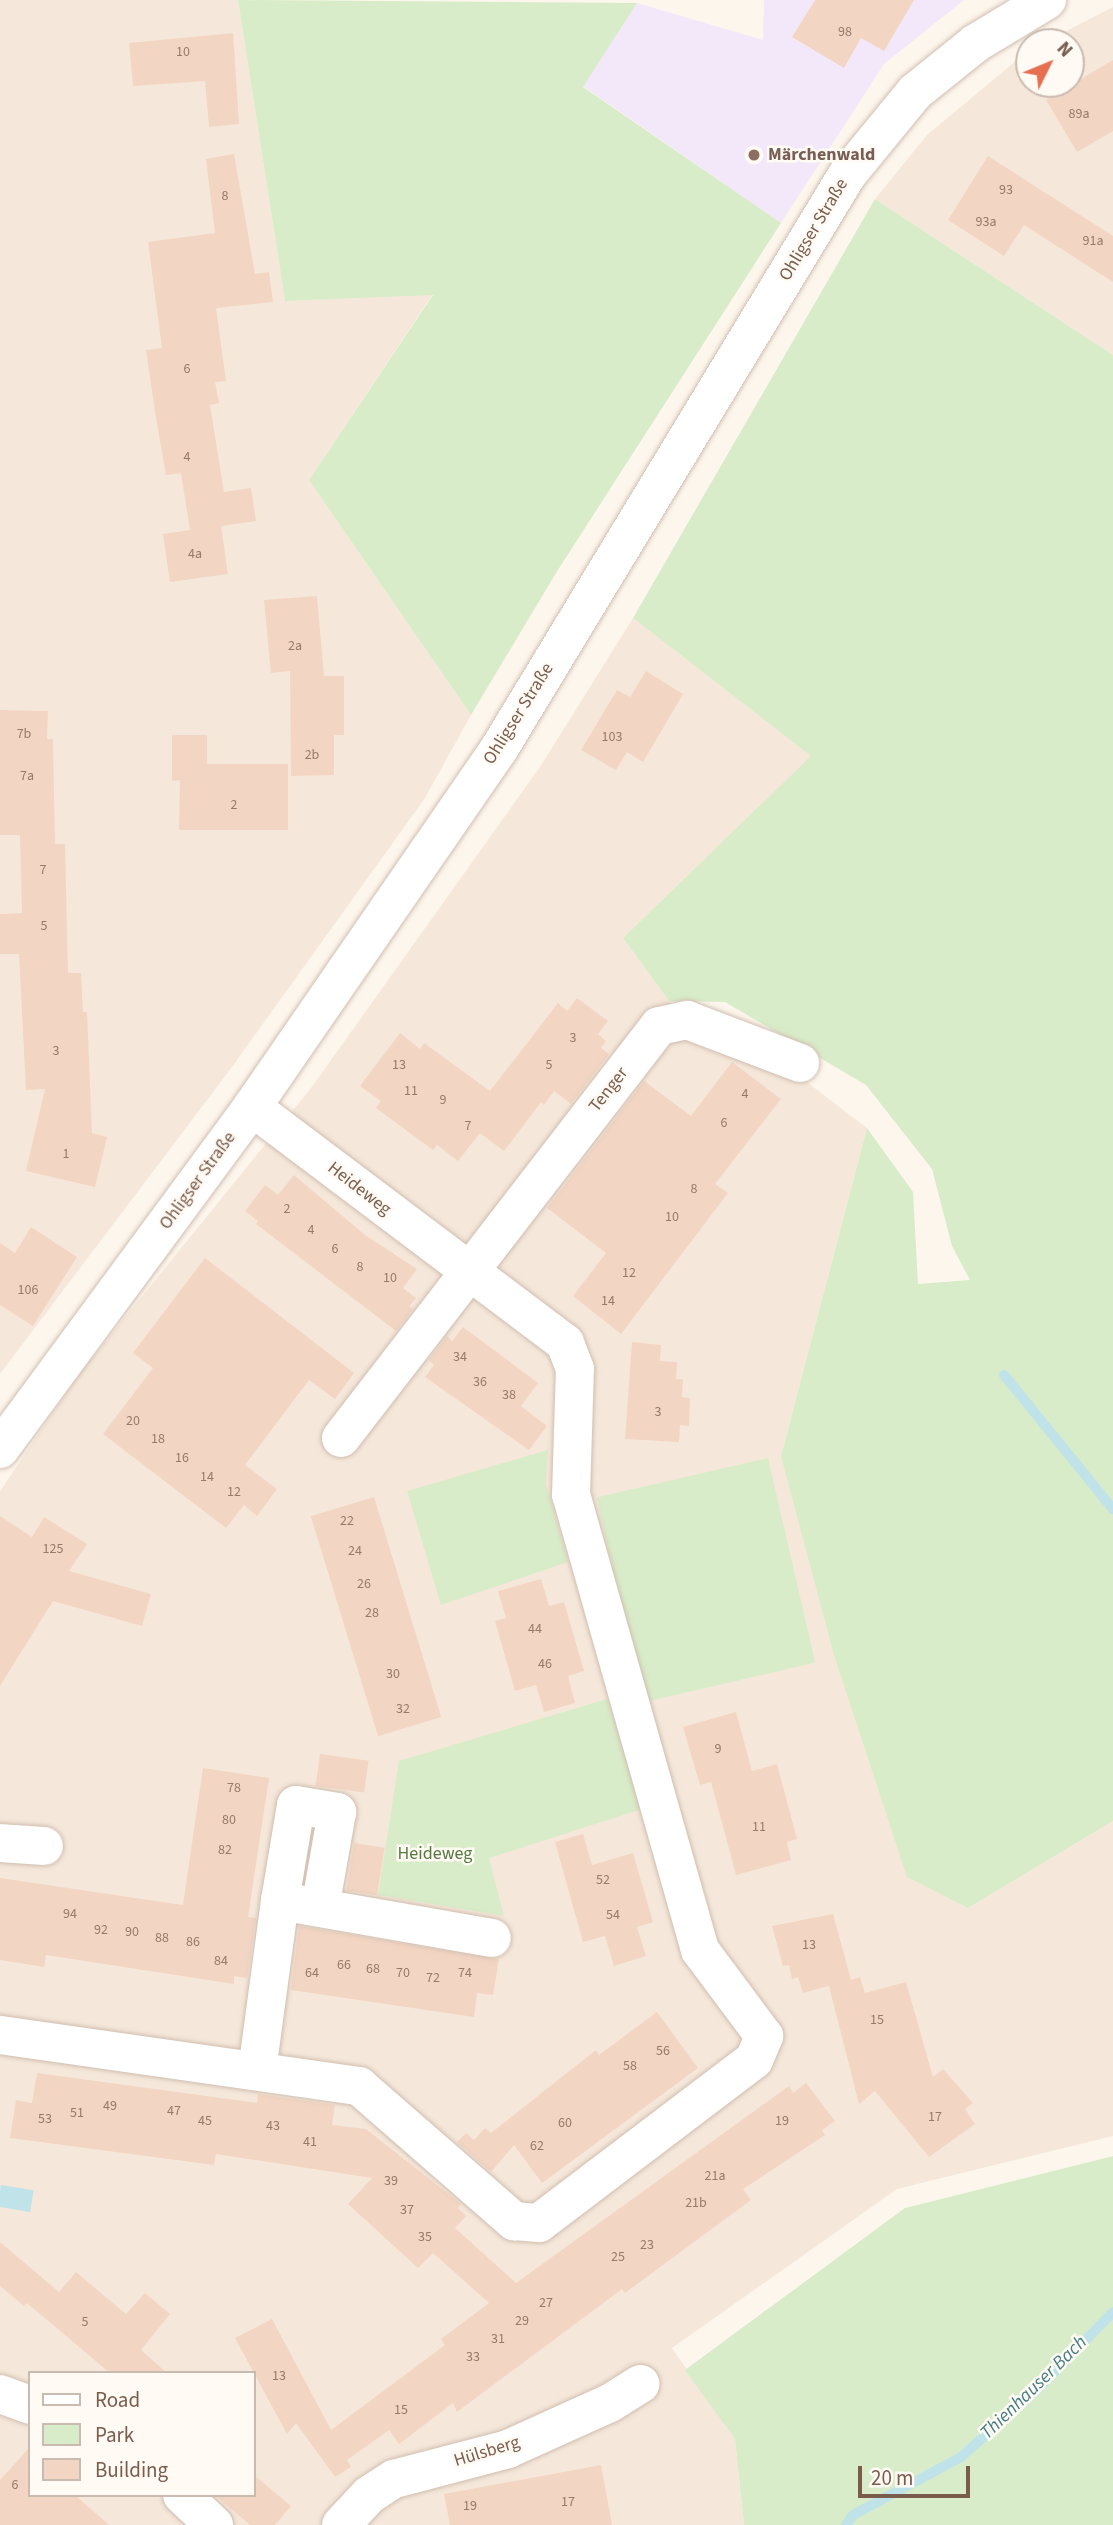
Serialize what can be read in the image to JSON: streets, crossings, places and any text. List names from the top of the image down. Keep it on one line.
{"streets":{"street":["Ohligser Straße","Tenger","Heideweg","Hülsberg"]},"crossings":[["Ohligser Straße","Heideweg"],["Tenger","Heideweg"]],"water":["Thienhauser Bach"],"parks":["Heideweg"],"places":["Märchenwald"],"house_numbers":["98","10","89a","93","8","93a","91a","6","4","4a","2a","7b","103","2b","7a","2","7","5","3","3","13","5","11","4","9","6","7","1","8","2","10","4","6","8","12","10","106","14","34","36","38","3","20","18","16","14","12","22","125","24","26","28","44","46","30","32","9","78","80","11","82","52","94","54","92","90","88","86","13","84","66","68","64","70","74","72","15","56","58","49","47","51","17","53","45","19","60","43","41","62","21a","39","21b","37","35","23","25","27","29","5","31","33","13","15","6","17","19"],"legend":["Road","Park","Building"],"scale_bar":"20 m","north":"top right"}
